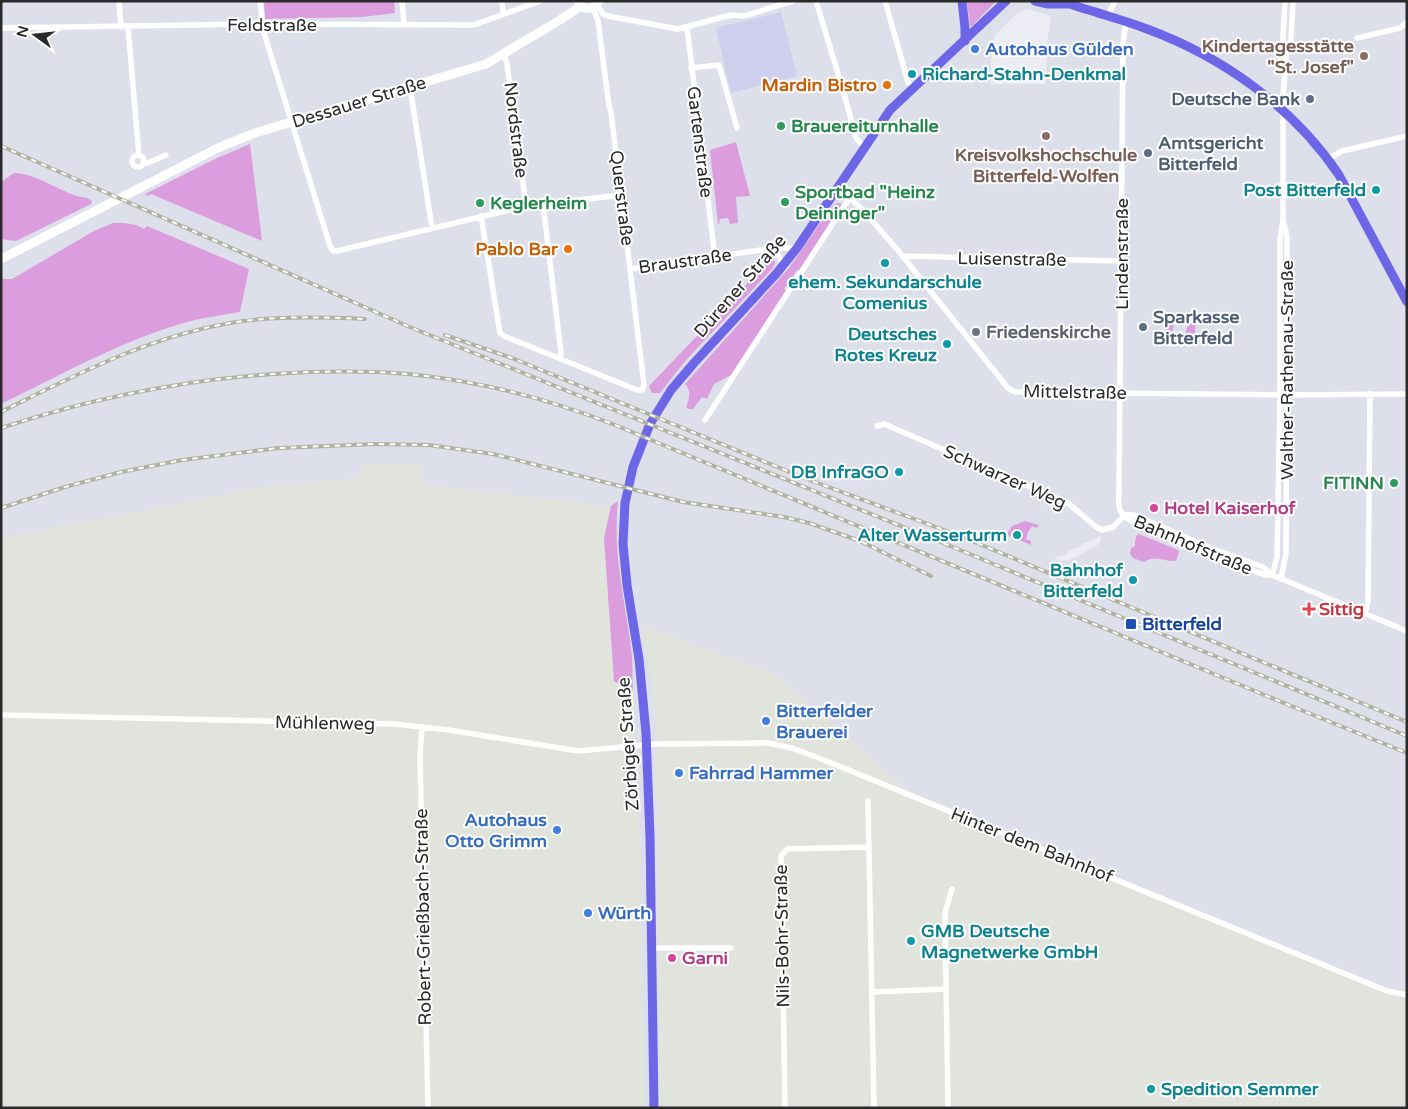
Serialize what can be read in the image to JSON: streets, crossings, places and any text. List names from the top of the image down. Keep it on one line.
{"streets":{"main road":["Dürener Straße","Zörbiger Straße"],"street":["Feldstraße","Dessauer Straße","Nordstraße","Gartenstraße","Querstraße","Lindenstraße","Luisenstraße","Braustraße","Walther-Rathenau-Straße","Mittelstraße","Schwarzer Weg","Bahnhofstraße","Mühlenweg","Hinter dem Bahnhof","Robert-Grießbach-Straße","Nils-Bohr-Straße"]},"crossings":[["Dessauer Straße","Nordstraße"],["Dessauer Straße","Querstraße"],["Gartenstraße","Braustraße"],["Querstraße","Braustraße"],["Lindenstraße","Luisenstraße"],["Lindenstraße","Mittelstraße"],["Lindenstraße","Schwarzer Weg"],["Lindenstraße","Bahnhofstraße"],["Luisenstraße","Mittelstraße"],["Braustraße","Dürener Straße"],["Dürener Straße","Mittelstraße"],["Dürener Straße","Zörbiger Straße"],["Walther-Rathenau-Straße","Mittelstraße"],["Walther-Rathenau-Straße","Bahnhofstraße"],["Schwarzer Weg","Bahnhofstraße"],["Mühlenweg","Zörbiger Straße"],["Mühlenweg","Hinter dem Bahnhof"],["Mühlenweg","Robert-Grießbach-Straße"],["Zörbiger Straße","Hinter dem Bahnhof"]],"places":{"other":["Autohaus Gülden","Kindertagesstätte \"St. Josef\"","Richard-Stahn-Denkmal","Mardin Bistro","Deutsche Bank","Brauereiturnhalle","Kreisvolkshochschule Bitterfeld-Wolfen","Amtsgericht Bitterfeld","Post Bitterfeld","Sportbad \"Heinz Deininger\"","Keglerheim","Pablo Bar","ehem. Sekundarschule Comenius","Sparkasse Bitterfeld","Friedenskirche","Deutsches Rotes Kreuz","DB InfraGO","FITINN","Hotel Kaiserhof","Alter Wasserturm","Bahnhof Bitterfeld","Bitterfelder Brauerei","Fahrrad Hammer","Autohaus Otto Grimm","Würth","GMB Deutsche Magnetwerke GmbH","Garni","Spedition Semmer"],"health":["Sittig"],"transit":["Bitterfeld"]},"north":"left"}
